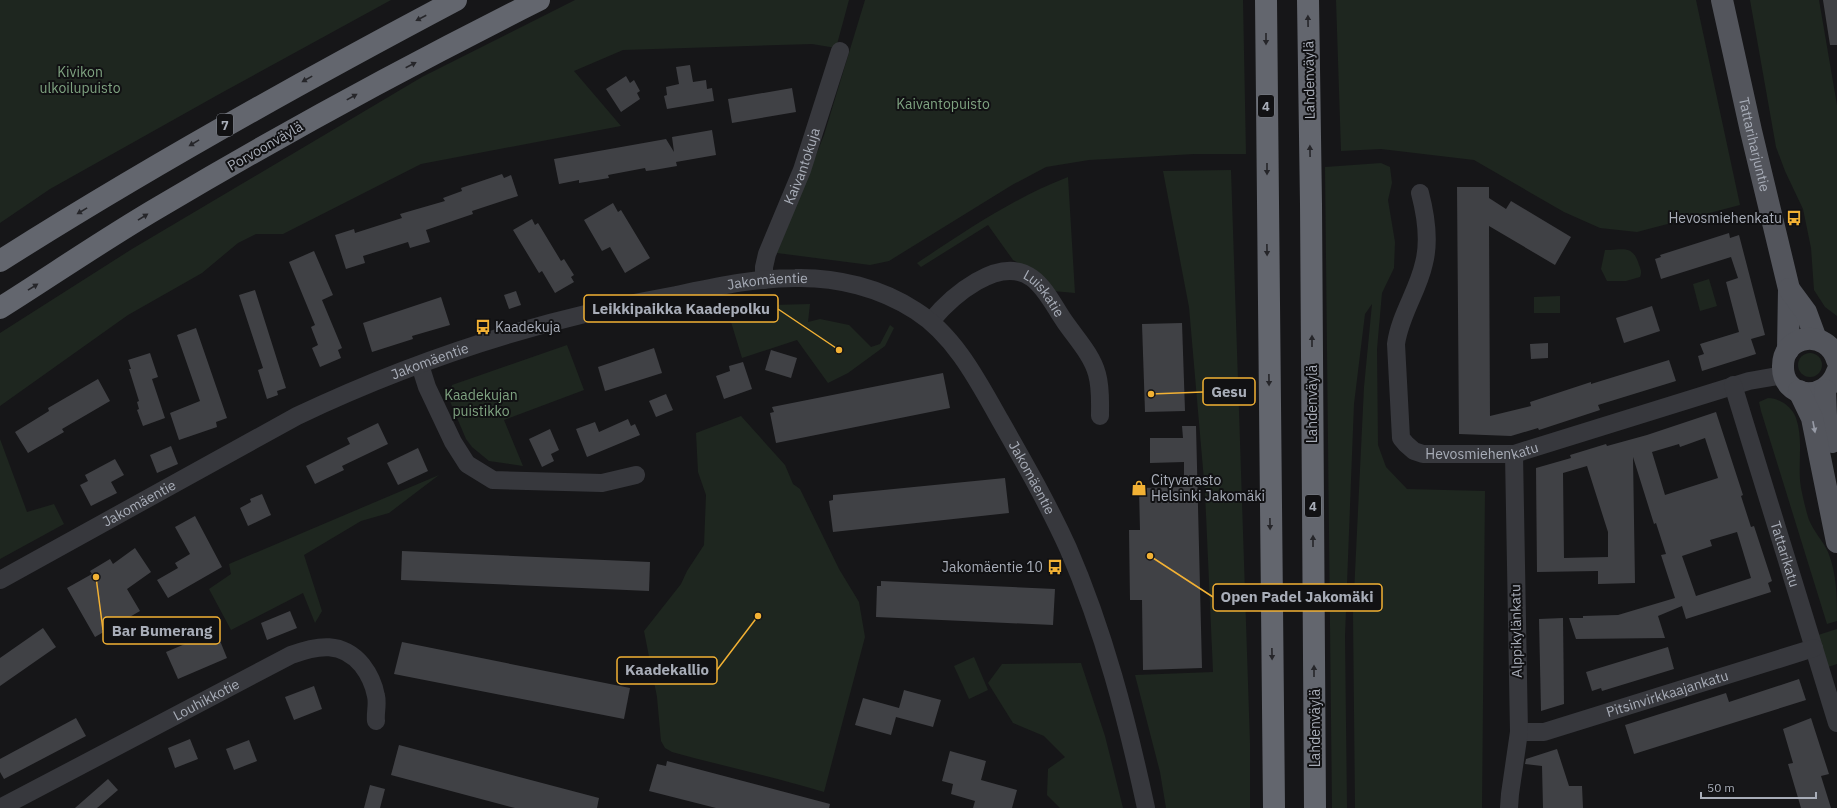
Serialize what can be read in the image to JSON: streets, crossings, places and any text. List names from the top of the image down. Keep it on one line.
{"streets":{"highway":["Lahdenväylä","4","7","Porvoonväylä"],"main road":["Tattariharjuntie"],"street":["Kaivantokuja","Jakomäentie","Luiskatie","Hevosmiehenkatu","Tattarikatu","Alppikylänkatu","Pitsinvirkkaajankatu","Louhikkotie"]},"crossings":[["Tattariharjuntie","Hevosmiehenkatu"],["Kaivantokuja","Jakomäentie"],["Jakomäentie","Luiskatie"],["Hevosmiehenkatu","Tattarikatu"],["Hevosmiehenkatu","Alppikylänkatu"],["Tattarikatu","Pitsinvirkkaajankatu"],["Alppikylänkatu","Pitsinvirkkaajankatu"]],"parks":["Kivikon ulkoilupuisto","Kaivantopuisto","Kaadekujan puistikko"],"places":{"bus stop":["Hevosmiehenkatu","Kaadekuja","Jakomäentie 10"],"other":["Leikkipaikka Kaadepolku","Gesu","Open Padel Jakomäki","Bar Bumerang","Kaadekallio"],"shop":["Cityvarasto Helsinki Jakomäki"]},"scale_bar":"50 m"}
